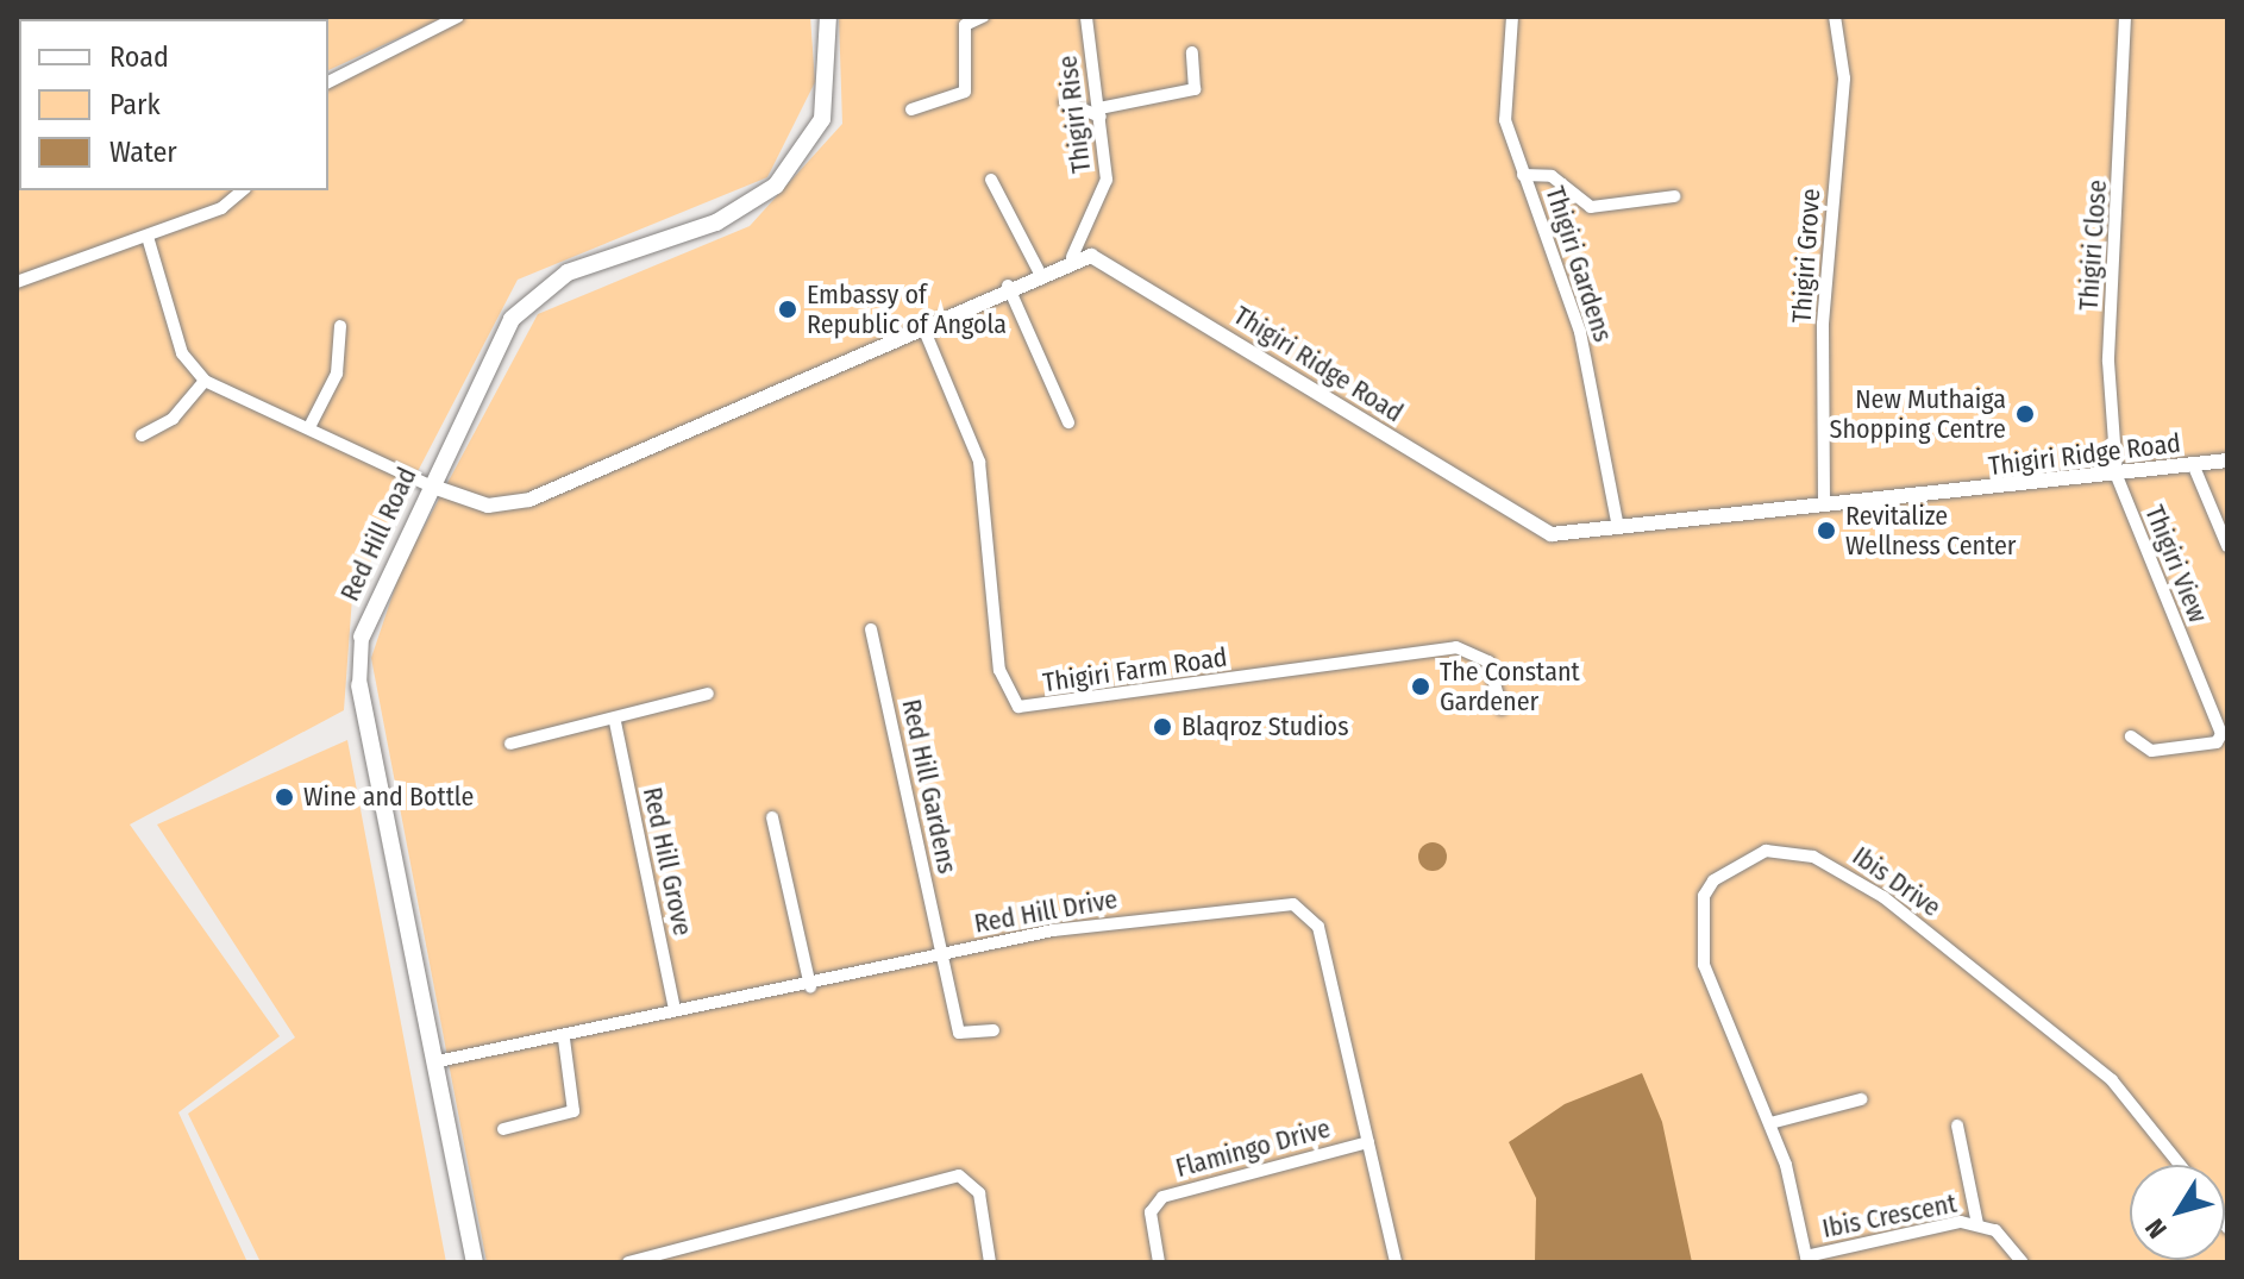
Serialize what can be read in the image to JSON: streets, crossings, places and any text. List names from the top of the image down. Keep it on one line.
{"streets":{"main road":["Red Hill Road"],"street":["Thigiri Rise","Thigiri Close","Thigiri Grove","Thigiri Gardens","Thigiri Ridge Road","Thigiri View","Thigiri Farm Road","Red Hill Gardens","Red Hill Grove","Ibis Drive","Red Hill Drive","Flamingo Drive","Ibis Crescent"]},"crossings":[["Thigiri Rise","Thigiri Ridge Road"],["Thigiri Close","Thigiri Ridge Road"],["Thigiri Close","Thigiri View"],["Thigiri Grove","Thigiri Ridge Road"],["Thigiri Gardens","Thigiri Ridge Road"],["Thigiri Ridge Road","Thigiri View"],["Red Hill Road","Red Hill Drive"],["Red Hill Gardens","Red Hill Drive"],["Red Hill Grove","Red Hill Drive"],["Ibis Drive","Ibis Crescent"],["Red Hill Drive","Flamingo Drive"]],"places":["Embassy of Republic of Angola","New Muthaiga Shopping Centre","Revitalize Wellness Center","The Constant Gardener","Blaqroz Studios","Wine and Bottle"],"legend":["Road","Park","Water"],"north":"bottom left"}
